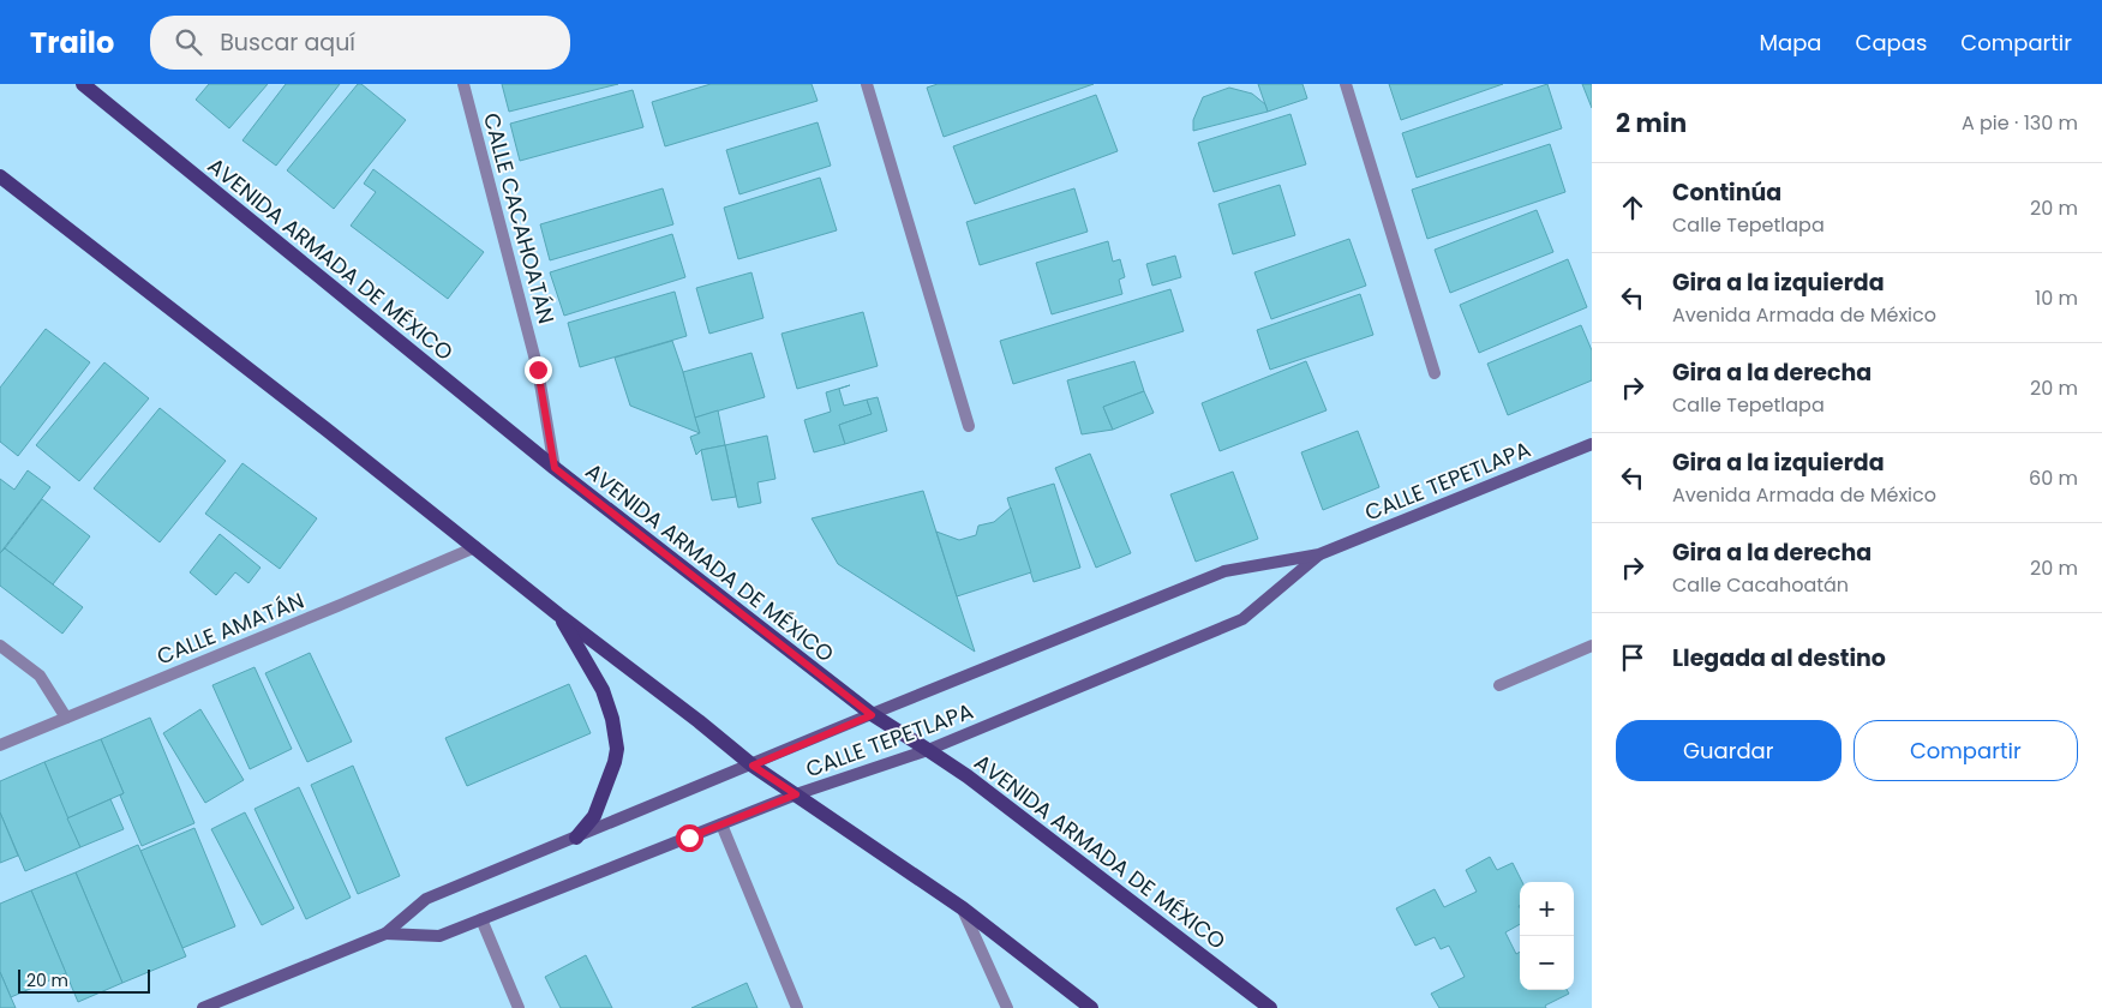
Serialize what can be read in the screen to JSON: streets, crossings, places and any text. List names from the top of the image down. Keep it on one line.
{"streets":{"main road":["AVENIDA ARMADA DE MÉXICO"],"street":["CALLE CACAHOATÁN","CALLE TEPETLAPA","CALLE AMATÁN"]},"crossings":[["CALLE CACAHOATÁN","AVENIDA ARMADA DE MÉXICO"],["AVENIDA ARMADA DE MÉXICO","CALLE TEPETLAPA"]],"scale_bar":"20 m","page":{"header":"Trailo","search":"Buscar aquí","nav":["Mapa","Capas","Compartir"],"heading":["2 min","A pie · 130 m"],"list":[["Continúa","Calle Tepetlapa","20 m"],["Gira a la izquierda","Avenida Armada de México","10 m"],["Gira a la derecha","Calle Tepetlapa","20 m"],["Gira a la izquierda","Avenida Armada de México","60 m"],["Gira a la derecha","Calle Cacahoatán","20 m"],"Llegada al destino"],"buttons":["Guardar","Compartir"],"map_buttons":["+","−"],"scale":"20 m"}}
